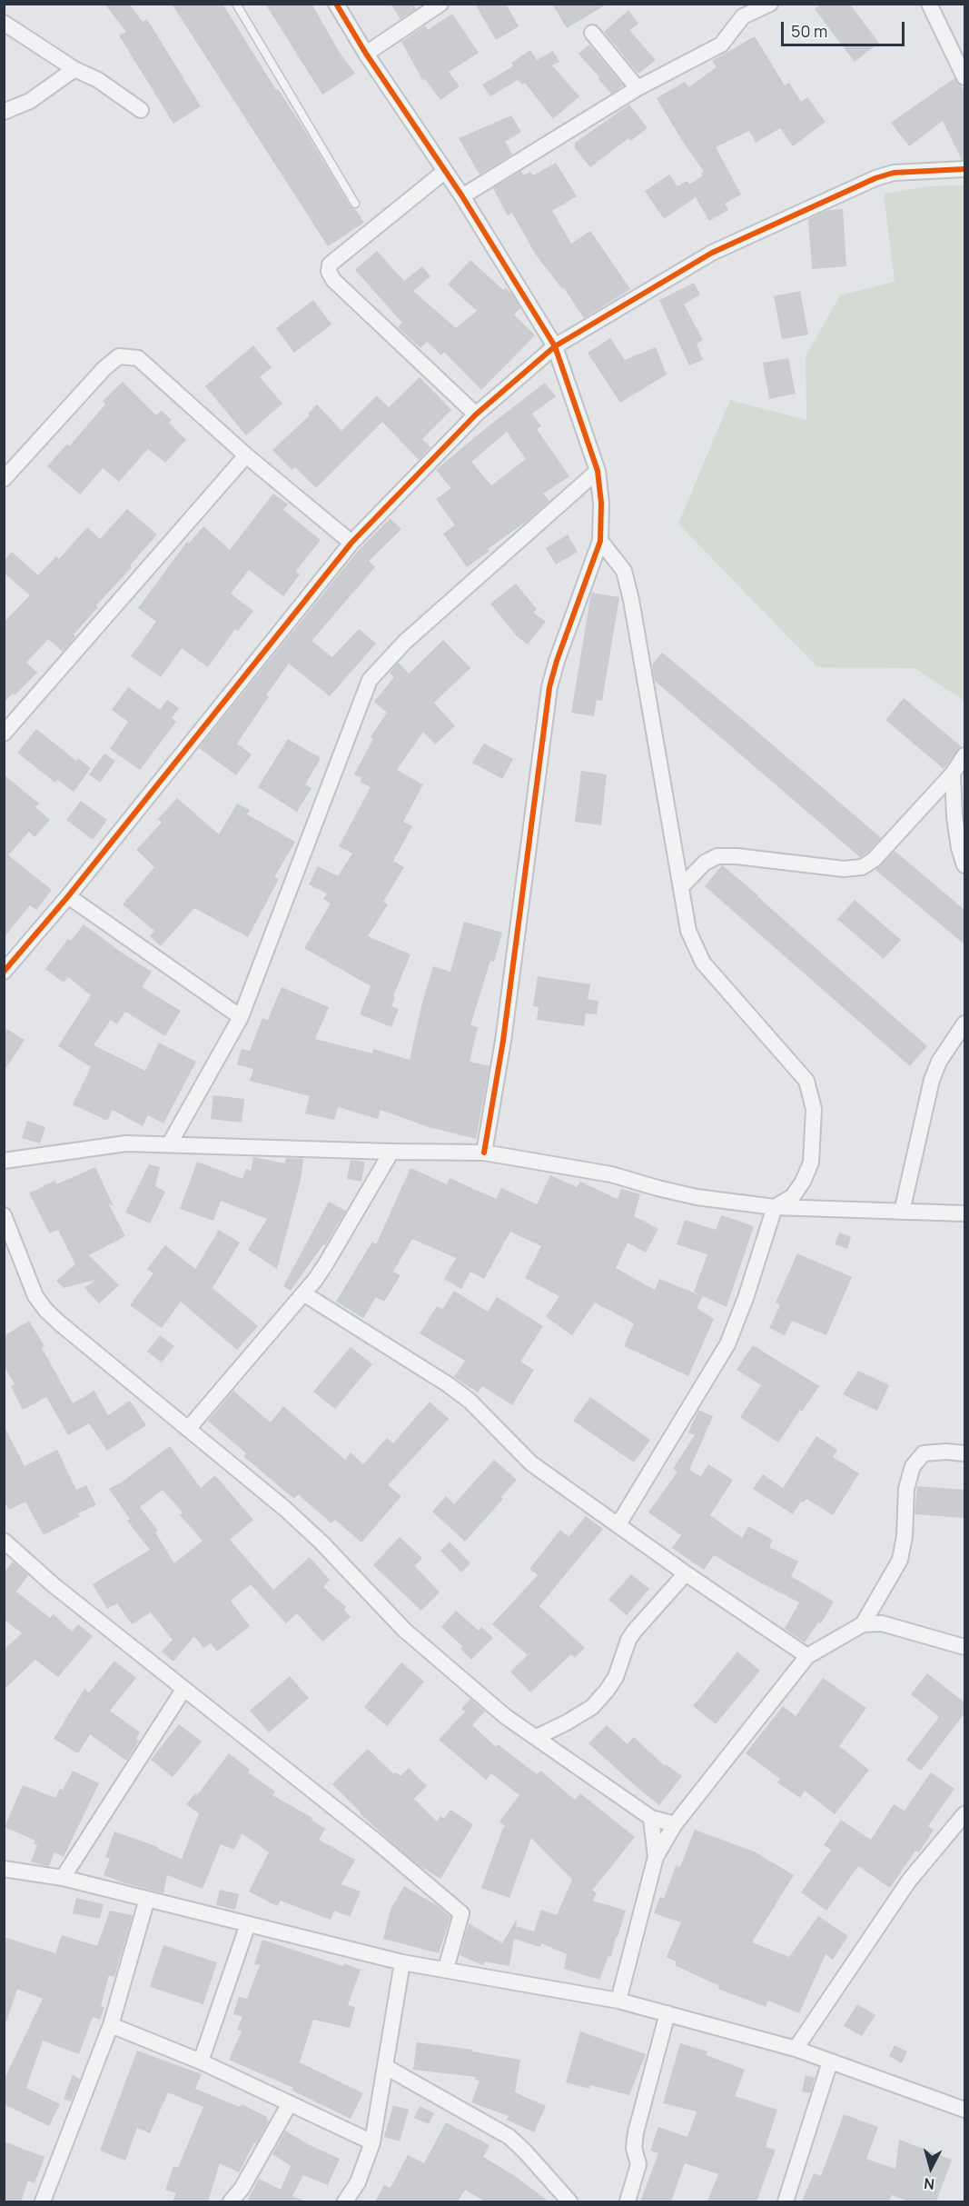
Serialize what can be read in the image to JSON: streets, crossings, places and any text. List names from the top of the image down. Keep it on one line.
{"scale_bar":"50 m","north":"bottom"}
